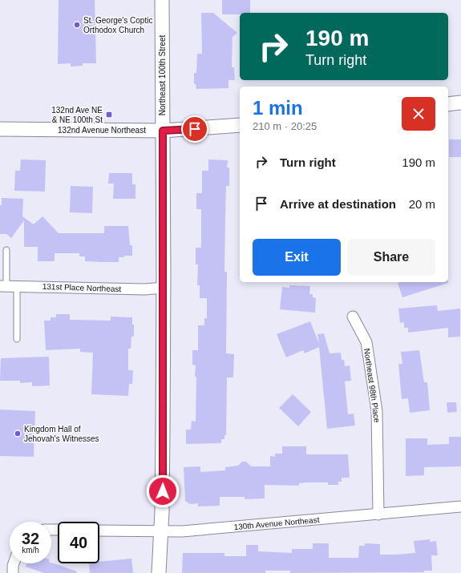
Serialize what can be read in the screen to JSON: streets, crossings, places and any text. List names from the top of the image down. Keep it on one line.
{"streets":{"street":["Northeast 100th Street","132nd Avenue Northeast","131st Place Northeast","Northeast 98th Place","130th Avenue Northeast"]},"crossings":[["Northeast 100th Street","132nd Avenue Northeast"],["Northeast 100th Street","131st Place Northeast"],["Northeast 100th Street","130th Avenue Northeast"],["Northeast 98th Place","130th Avenue Northeast"]],"places":{"other":["St. George's Coptic Orthodox Church","Kingdom Hall of Jehovah's Witnesses"],"transit":["132nd Ave NE & NE 100th St"]},"page":{"turn":["190 m","Turn right"],"heading":["1 min","210 m · 20:25"],"list":[{"name":"Turn right","value":"190 m"},{"name":"Arrive at destination","value":"20 m"}],"buttons":["Exit","Share"],"speed":"32 km/h","limit":"40"}}
